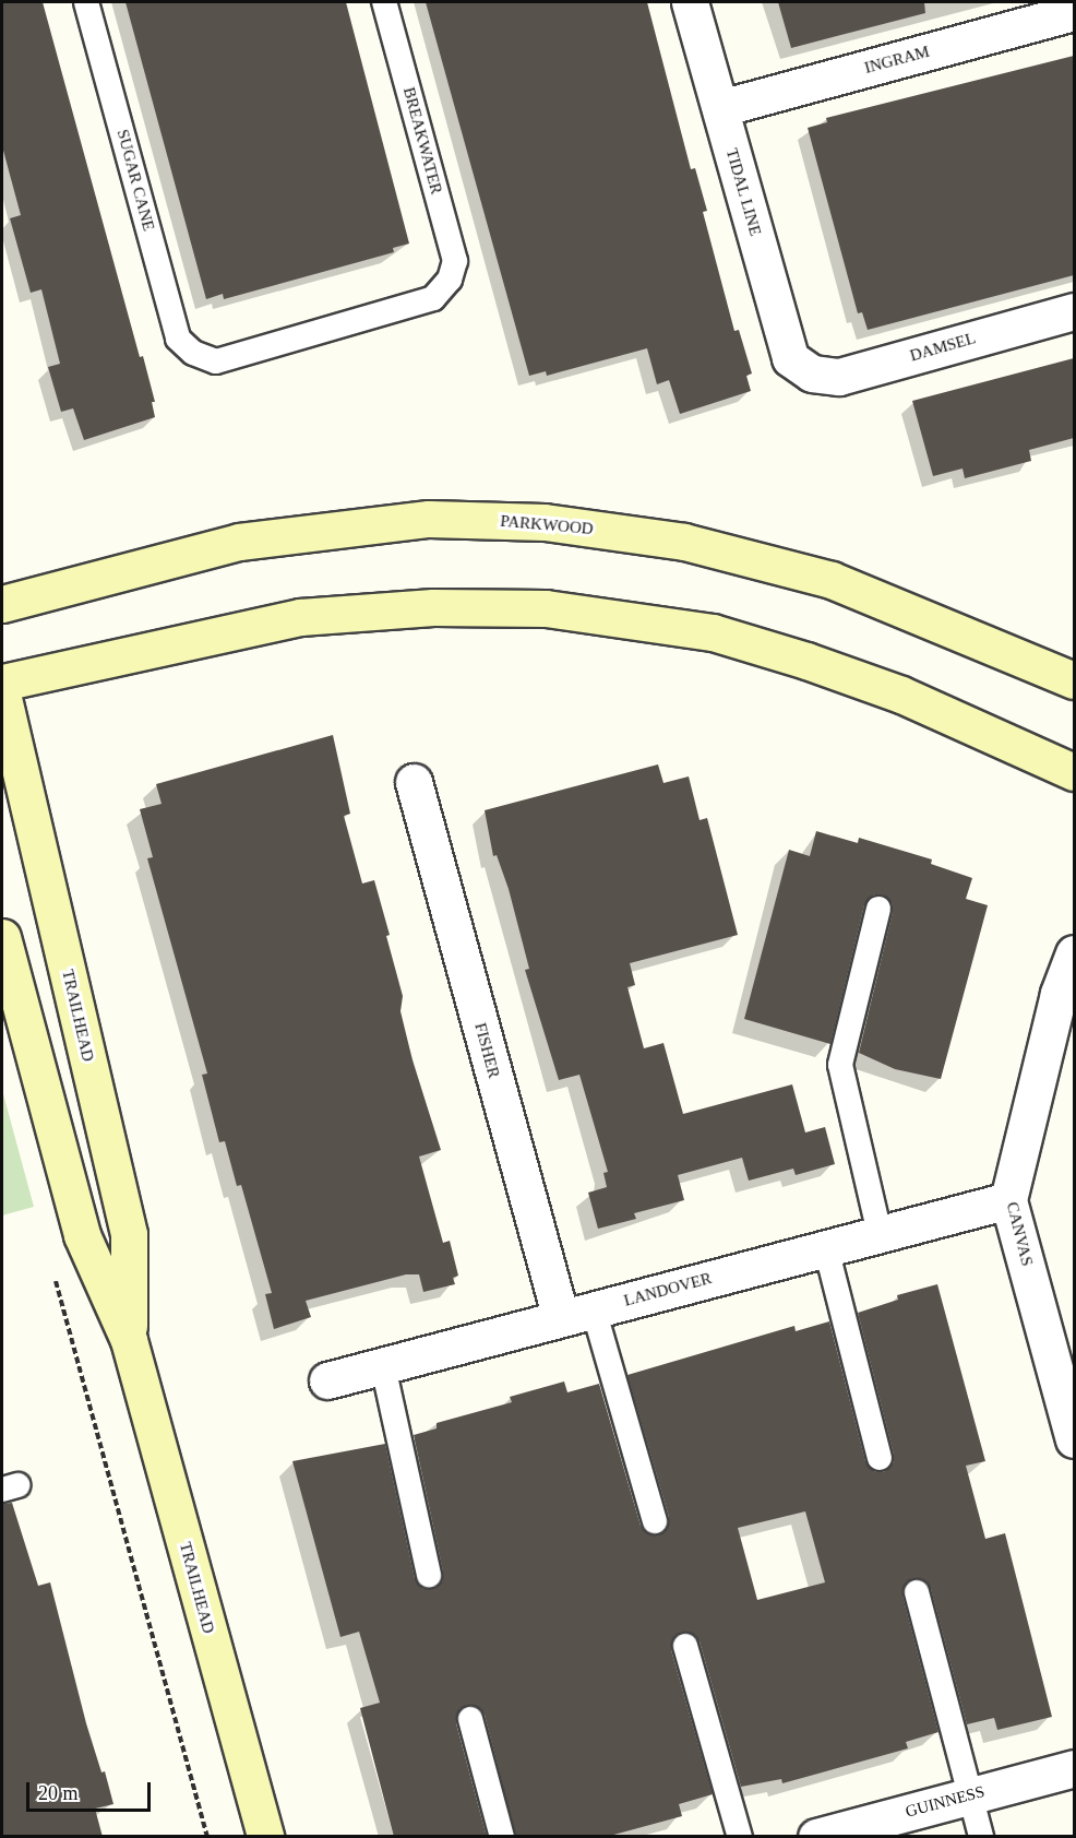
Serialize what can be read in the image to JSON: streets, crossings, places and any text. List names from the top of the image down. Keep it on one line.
{"streets":{"street":["INGRAM","TIDAL LINE","DAMSEL","PARKWOOD","TRAILHEAD","FISHER","CANVAS","LANDOVER","GUINNESS"],"lane":["BREAKWATER","SUGAR CANE"]},"crossings":[["INGRAM","TIDAL LINE"],["BREAKWATER","SUGAR CANE"],["TIDAL LINE","DAMSEL"],["FISHER","LANDOVER"],["CANVAS","LANDOVER"]],"scale_bar":"20 m"}
